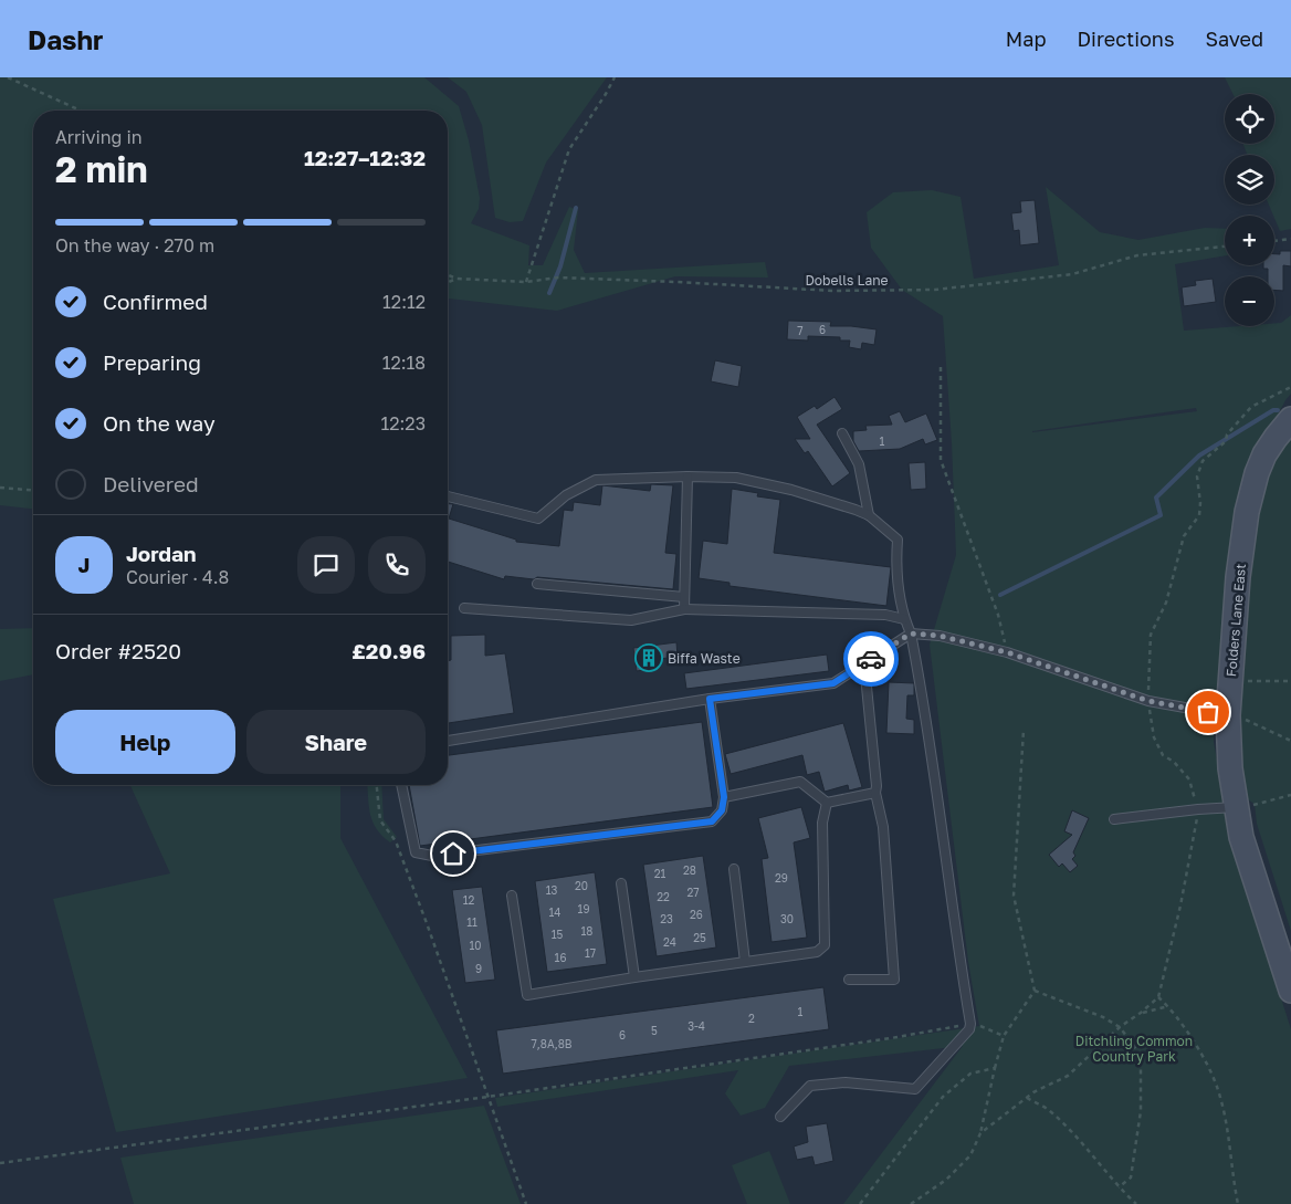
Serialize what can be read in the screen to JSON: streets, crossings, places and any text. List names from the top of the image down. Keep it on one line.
{"streets":{"street":["Folders Lane East"],"path":["Dobells Lane"]},"parks":["Ditchling Common Country Park"],"places":{"building":["Biffa Waste"]},"house_numbers":["6","7","1","28","21","29","20","13","27","22","12","19","14","26","23","30","11","18","15","25","24","10","17","16","9","1","2","3-4","5","6","7,8A,8B"],"page":{"header":"Dashr","nav":["Map","Directions","Saved"],"map_buttons":["+","−"],"heading":["2 min","Arriving in","12:27–12:32"],"panel":["Jordan","Courier · 4.8","Order #2520","£20.96"],"bar":"On the way · 270 m","list":[["Confirmed","12:12"],["Preparing","12:18"],["On the way","12:23"],"Delivered"],"round":"J","buttons":["Help","Share"]}}
